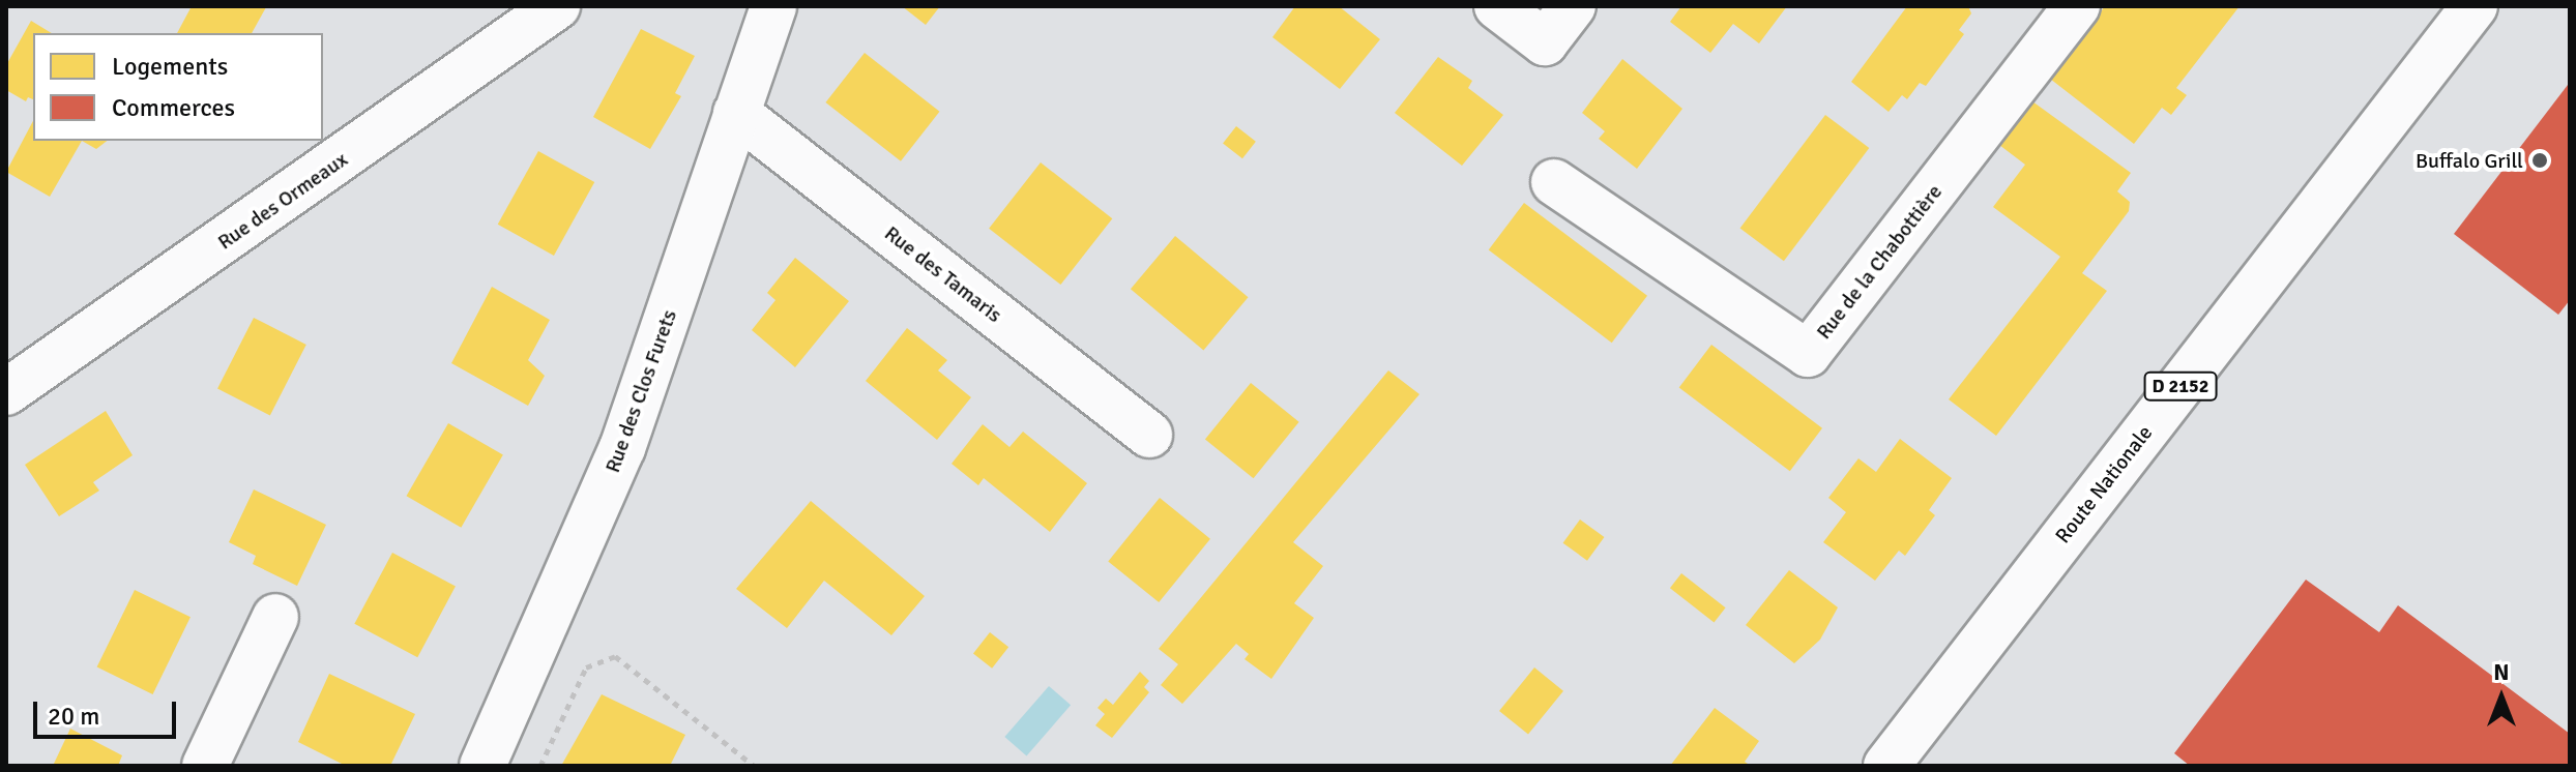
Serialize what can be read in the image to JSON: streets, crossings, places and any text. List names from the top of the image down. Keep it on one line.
{"streets":{"street":["Rue des Ormeaux","Rue de la Chabottière","Rue des Tamaris","D 2152","Rue des Clos Furets","Route Nationale"]},"crossings":[["Rue des Tamaris","Rue des Clos Furets"]],"places":["Buffalo Grill"],"legend":["Logements","Commerces"],"scale_bar":"20 m","north":"top"}
